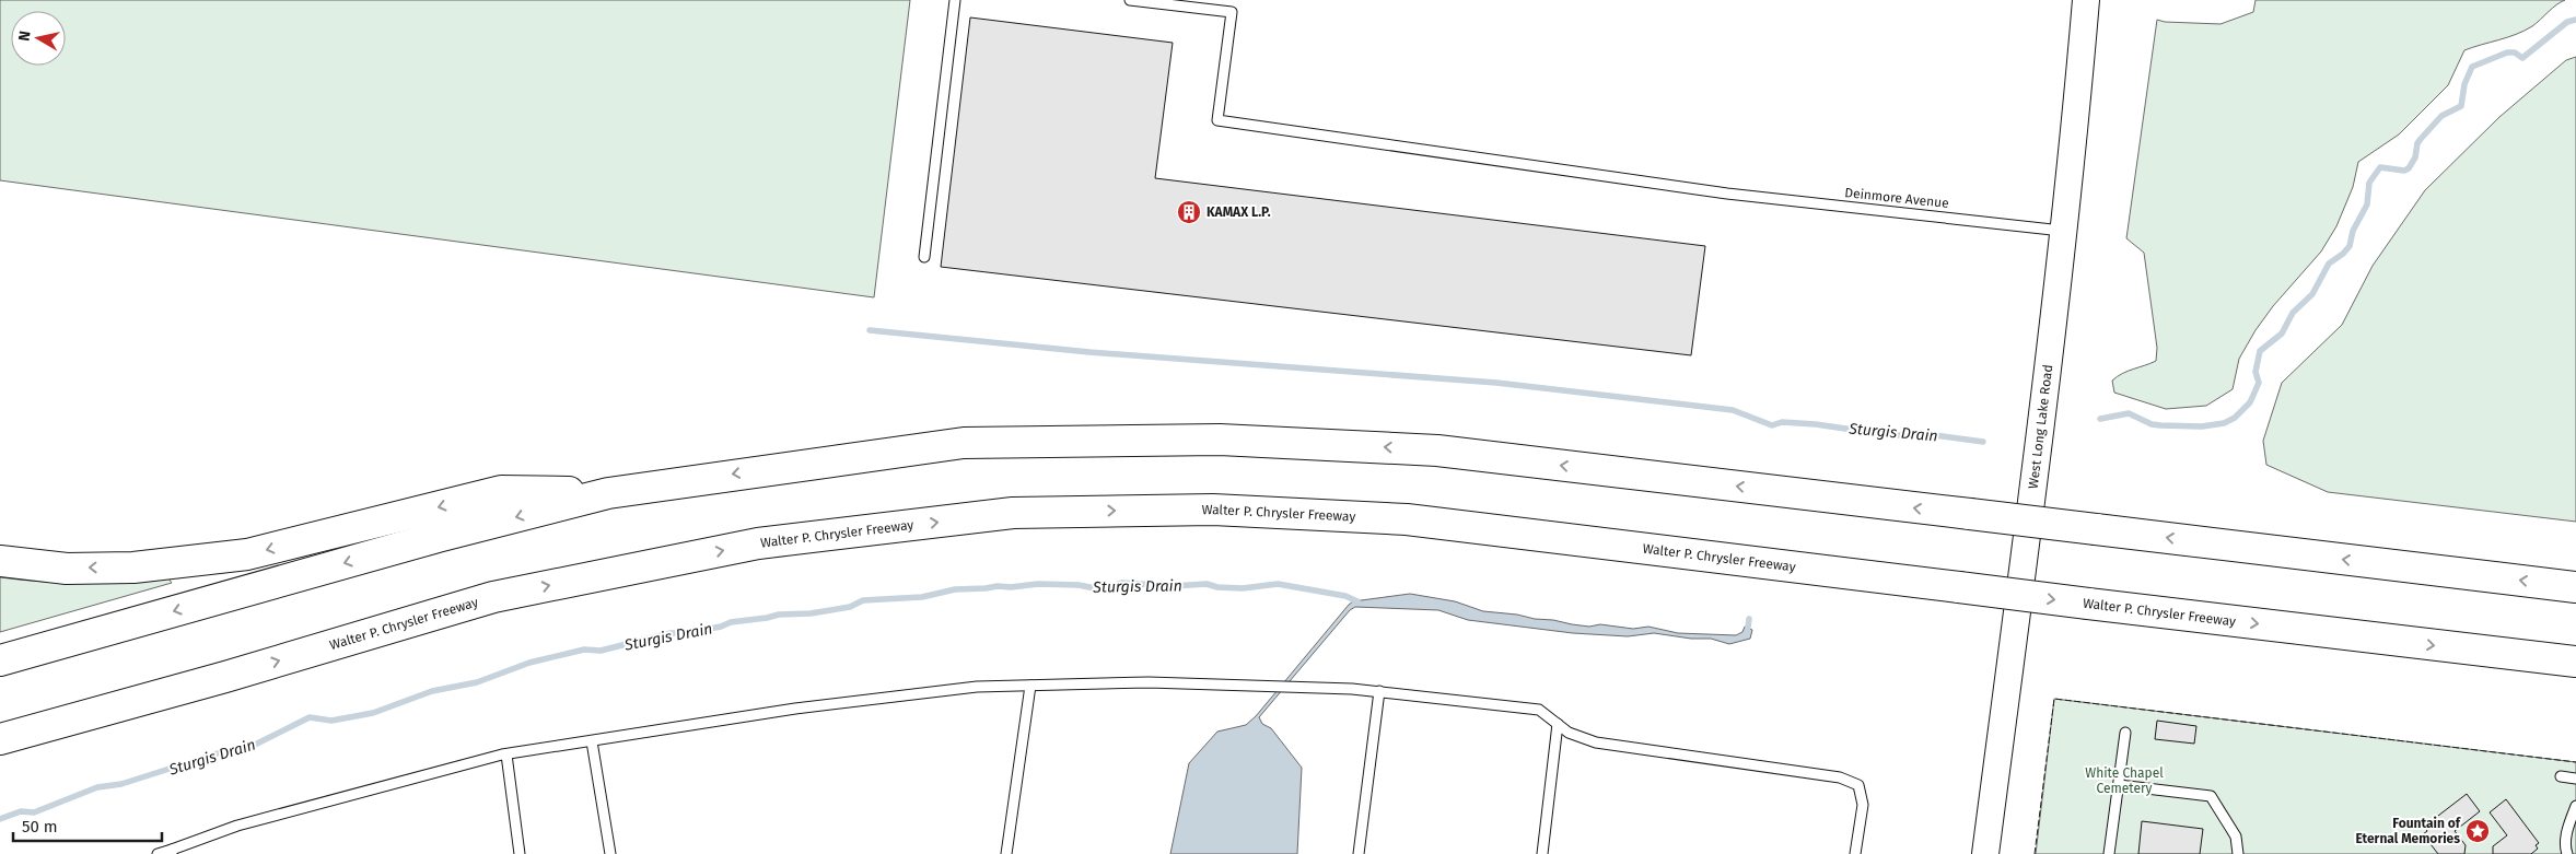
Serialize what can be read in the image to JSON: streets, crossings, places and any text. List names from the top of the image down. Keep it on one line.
{"streets":{"highway":["Walter P. Chrysler Freeway"],"main road":["West Long Lake Road"],"lane":["Deinmore Avenue"]},"crossings":[["Deinmore Avenue","West Long Lake Road"]],"water":["Sturgis Drain"],"parks":["White Chapel Cemetery"],"places":{"building":["KAMAX L.P."],"place":["Fountain of Eternal Memories"]},"scale_bar":"50 m","north":"left"}
